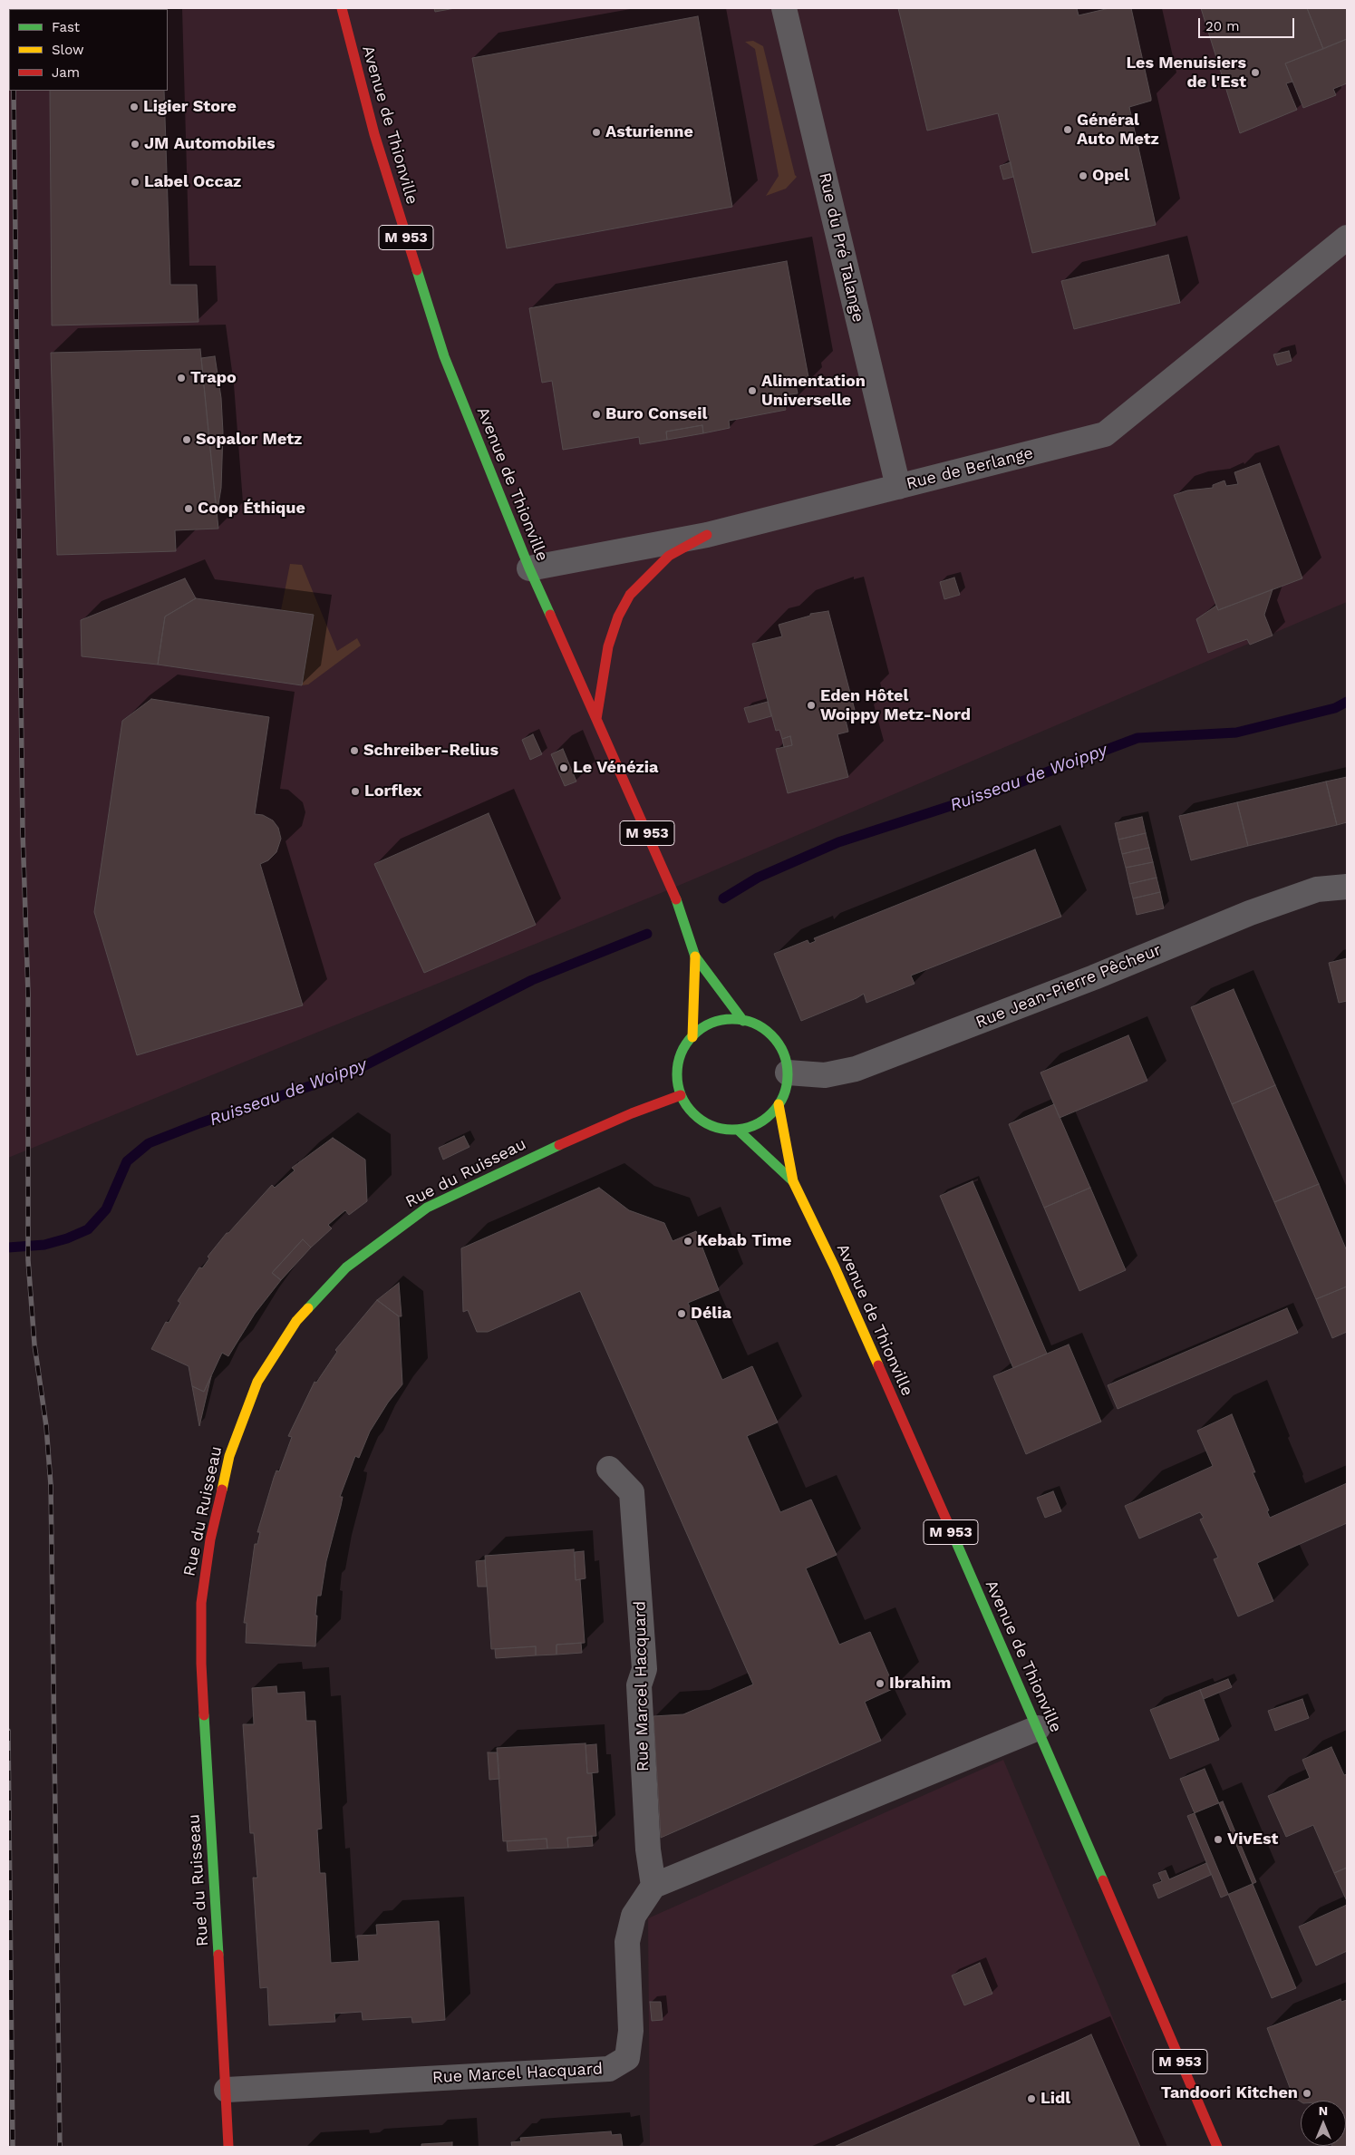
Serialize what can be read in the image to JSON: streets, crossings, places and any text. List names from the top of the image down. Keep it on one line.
{"streets":{"main road":["Avenue de Thionville","M 953","Rue du Ruisseau"],"street":["Rue du Pré Talange","Rue de Berlange","Rue Jean-Pierre Pêcheur","Rue Marcel Hacquard"]},"crossings":[["Avenue de Thionville","Rue de Berlange"],["Avenue de Thionville","Rue Jean-Pierre Pêcheur"],["Avenue de Thionville","Rue du Ruisseau"],["Rue du Pré Talange","Rue de Berlange"],["Rue Jean-Pierre Pêcheur","Rue du Ruisseau"],["Rue du Ruisseau","Rue Marcel Hacquard"]],"water":["Ruisseau de Woippy"],"places":["Les Menuisiers de l'Est","Ligier Store","Général Auto Metz","Asturienne","JM Automobiles","Opel","Label Occaz","Trapo","Alimentation Universelle","Buro Conseil","Sopalor Metz","Coop Éthique","Eden Hôtel Woippy Metz-Nord","Schreiber-Relius","Le Vénézia","Lorflex","Kebab Time","Délia","Ibrahim","VivEst","Tandoori Kitchen","Lidl"],"legend":["Fast","Slow","Jam"],"scale_bar":"20 m","north":"top"}
